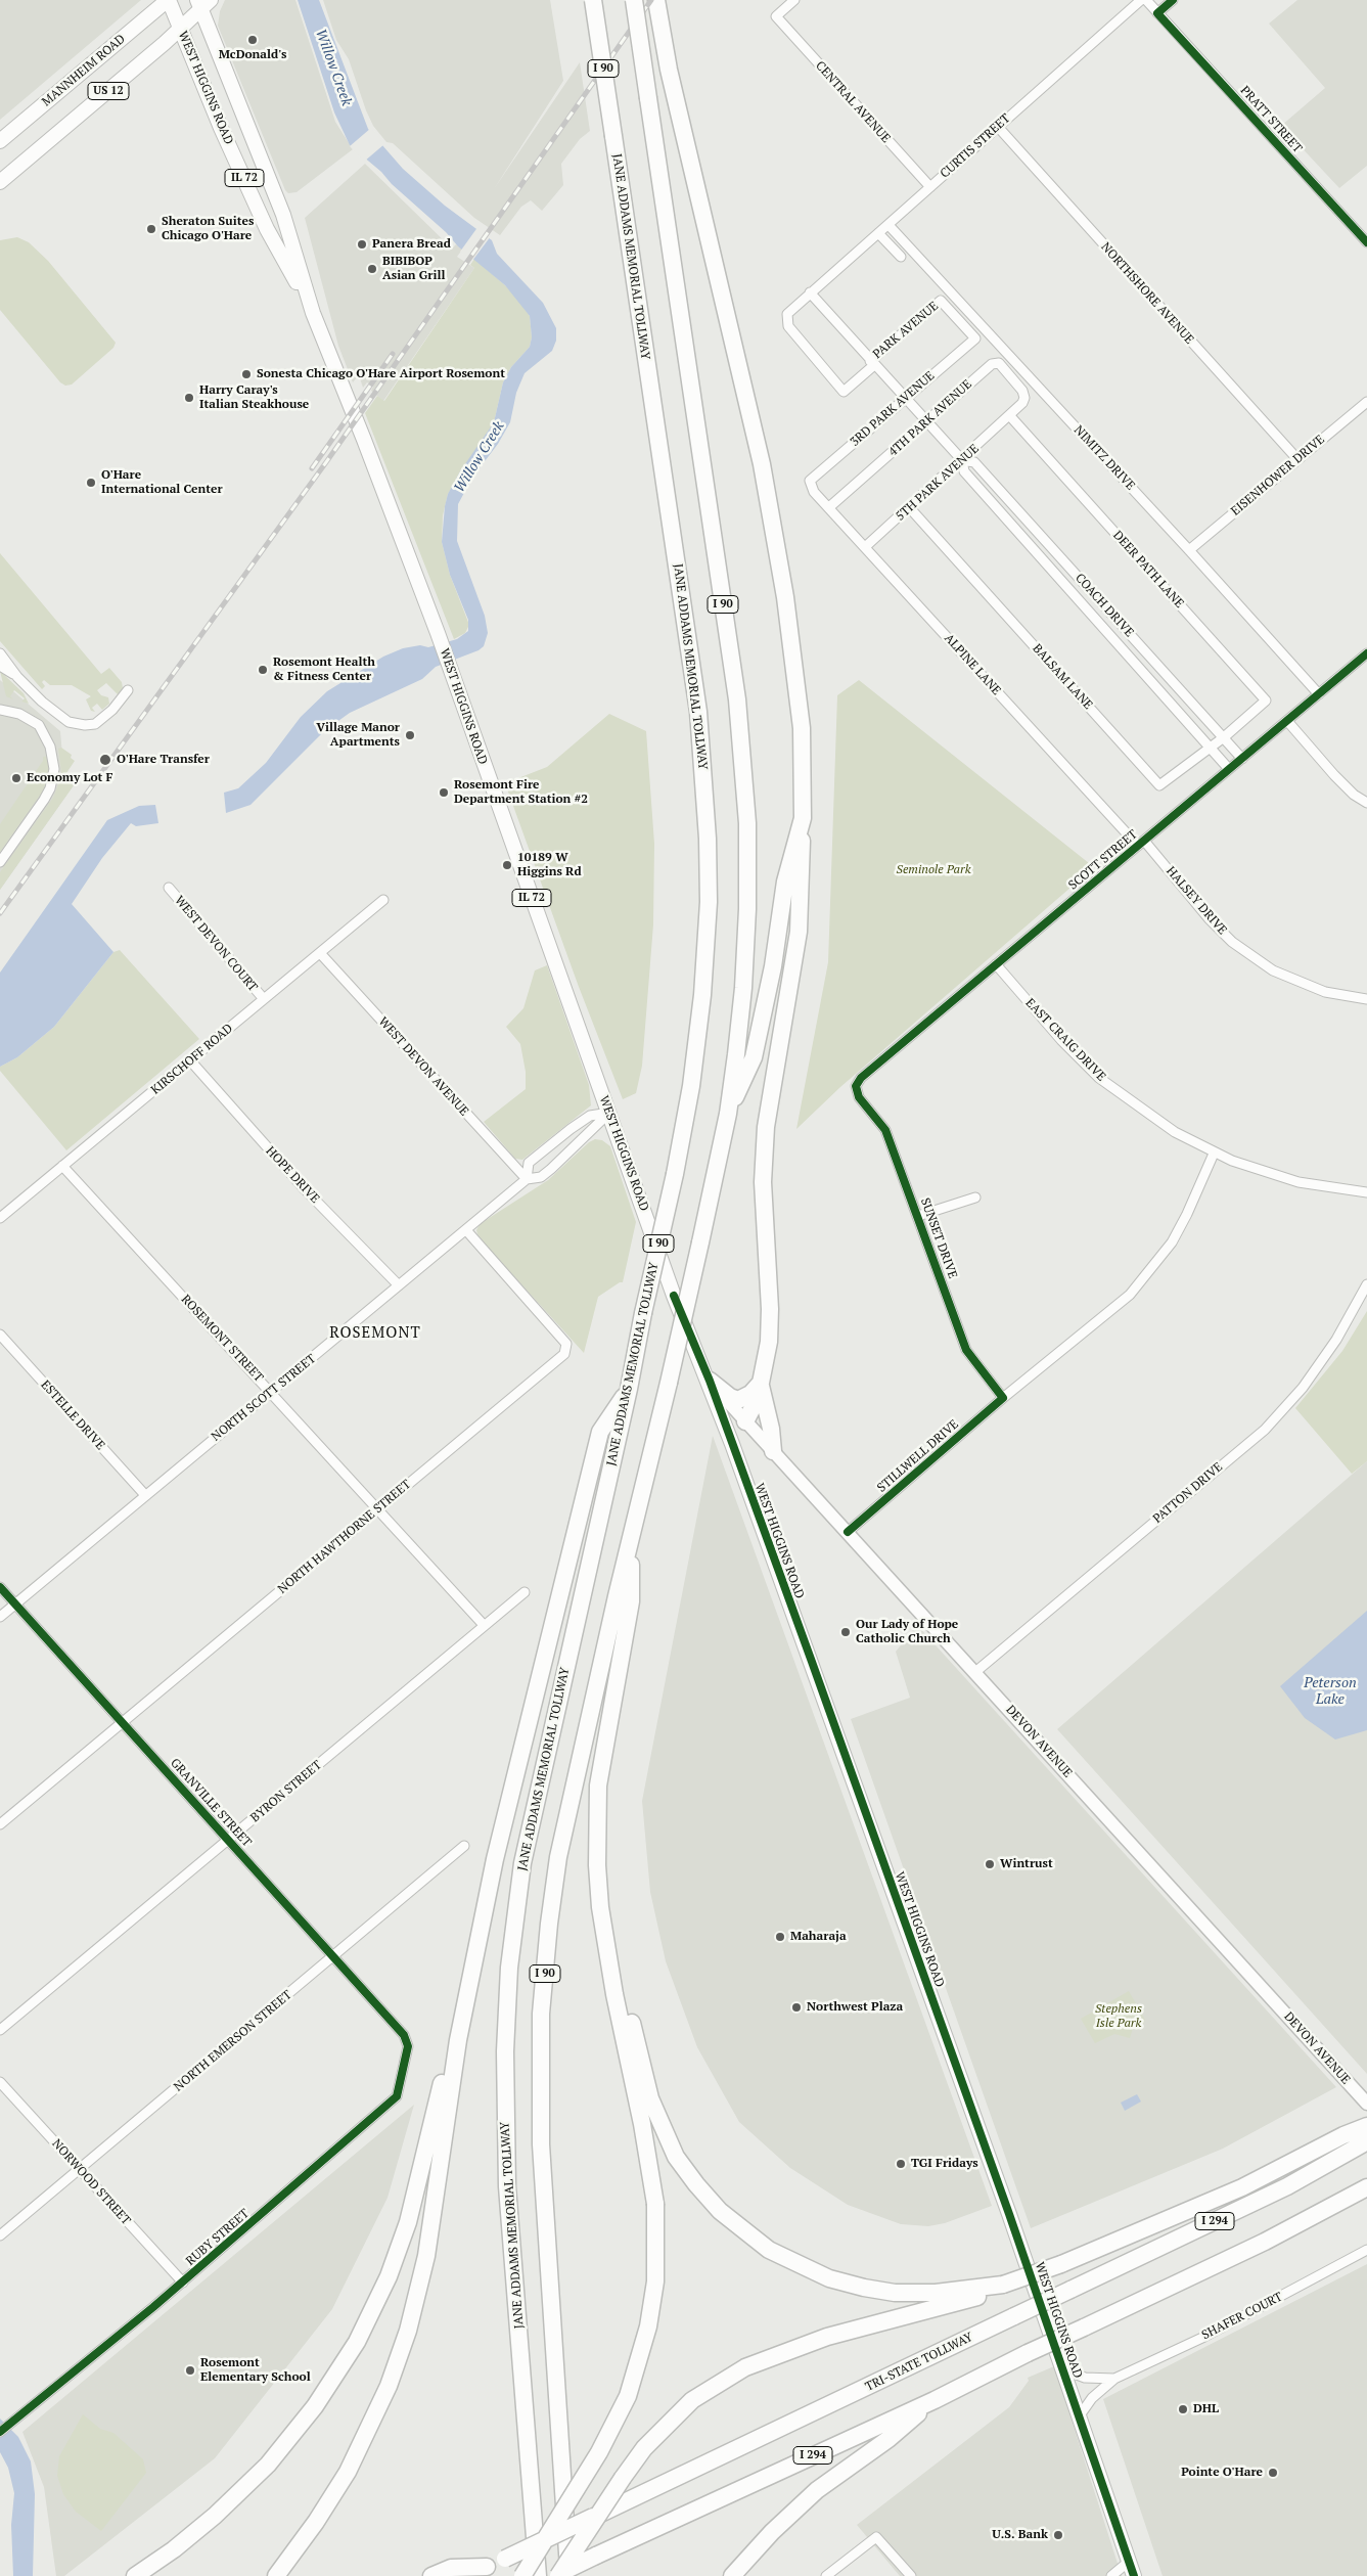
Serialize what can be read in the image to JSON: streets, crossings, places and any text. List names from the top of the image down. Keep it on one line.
{"streets":{"highway":["I 90","JANE ADDAMS MEMORIAL TOLLWAY","I 294","TRI-STATE TOLLWAY"],"main road":["MANNHEIM ROAD","WEST HIGGINS ROAD","US 12","IL 72","DEVON AVENUE"],"street":["CENTRAL AVENUE","PRATT STREET","CURTIS STREET","NORTHSHORE AVENUE","PARK AVENUE","3RD PARK AVENUE","4TH PARK AVENUE","NIMITZ DRIVE","EISENHOWER DRIVE","5TH PARK AVENUE","DEER PATH LANE","COACH DRIVE","ALPINE LANE","BALSAM LANE","SCOTT STREET","HALSEY DRIVE","WEST DEVON COURT","EAST CRAIG DRIVE","KIRSCHOFF ROAD","WEST DEVON AVENUE","HOPE DRIVE","SUNSET DRIVE","ROSEMONT STREET","NORTH SCOTT STREET","ESTELLE DRIVE","STILLWELL DRIVE","PATTON DRIVE","NORTH HAWTHORNE STREET","BYRON STREET","GRANVILLE STREET","NORTH EMERSON STREET","NORWOOD STREET","RUBY STREET","SHAFER COURT"]},"crossings":[["MANNHEIM ROAD","WEST HIGGINS ROAD"],["WEST HIGGINS ROAD","US 12"],["WEST HIGGINS ROAD","NORTH SCOTT STREET"],["WEST HIGGINS ROAD","DEVON AVENUE"],["WEST HIGGINS ROAD","SHAFER COURT"],["CENTRAL AVENUE","CURTIS STREET"],["CURTIS STREET","NORTHSHORE AVENUE"],["CURTIS STREET","PARK AVENUE"],["CURTIS STREET","NIMITZ DRIVE"],["CURTIS STREET","COACH DRIVE"],["JANE ADDAMS MEMORIAL TOLLWAY","I 294"],["NORTHSHORE AVENUE","EISENHOWER DRIVE"],["PARK AVENUE","3RD PARK AVENUE"],["PARK AVENUE","COACH DRIVE"],["3RD PARK AVENUE","COACH DRIVE"],["3RD PARK AVENUE","ALPINE LANE"],["4TH PARK AVENUE","5TH PARK AVENUE"],["4TH PARK AVENUE","DEER PATH LANE"],["4TH PARK AVENUE","COACH DRIVE"],["4TH PARK AVENUE","ALPINE LANE"],["NIMITZ DRIVE","EISENHOWER DRIVE"],["NIMITZ DRIVE","SCOTT STREET"],["5TH PARK AVENUE","DEER PATH LANE"],["5TH PARK AVENUE","COACH DRIVE"],["5TH PARK AVENUE","ALPINE LANE"],["5TH PARK AVENUE","BALSAM LANE"],["DEER PATH LANE","COACH DRIVE"],["DEER PATH LANE","BALSAM LANE"],["COACH DRIVE","BALSAM LANE"],["COACH DRIVE","SCOTT STREET"],["ALPINE LANE","SCOTT STREET"],["ALPINE LANE","HALSEY DRIVE"],["SCOTT STREET","HALSEY DRIVE"],["SCOTT STREET","EAST CRAIG DRIVE"],["SCOTT STREET","SUNSET DRIVE"],["WEST DEVON COURT","KIRSCHOFF ROAD"],["EAST CRAIG DRIVE","STILLWELL DRIVE"],["KIRSCHOFF ROAD","WEST DEVON AVENUE"],["KIRSCHOFF ROAD","HOPE DRIVE"],["KIRSCHOFF ROAD","ROSEMONT STREET"],["WEST DEVON AVENUE","NORTH SCOTT STREET"],["HOPE DRIVE","NORTH SCOTT STREET"],["SUNSET DRIVE","STILLWELL DRIVE"],["ROSEMONT STREET","NORTH SCOTT STREET"],["ROSEMONT STREET","NORTH HAWTHORNE STREET"],["ROSEMONT STREET","BYRON STREET"],["NORTH SCOTT STREET","ESTELLE DRIVE"],["NORTH SCOTT STREET","NORTH HAWTHORNE STREET"],["NORTH SCOTT STREET","GRANVILLE STREET"],["STILLWELL DRIVE","DEVON AVENUE"],["PATTON DRIVE","DEVON AVENUE"],["NORTH HAWTHORNE STREET","GRANVILLE STREET"],["BYRON STREET","GRANVILLE STREET"],["GRANVILLE STREET","NORTH EMERSON STREET"],["GRANVILLE STREET","RUBY STREET"],["NORTH EMERSON STREET","NORWOOD STREET"],["NORWOOD STREET","RUBY STREET"]],"districts":["ROSEMONT"],"water":["Willow Creek","Peterson Lake"],"parks":["Seminole Park","Stephens Isle Park"],"places":["McDonald's","Sheraton Suites Chicago O'Hare","Panera Bread","BIBIBOP Asian Grill","Sonesta Chicago O'Hare Airport Rosemont","Harry Caray's Italian Steakhouse","O'Hare International Center","Rosemont Health & Fitness Center","Village Manor Apartments","O'Hare Transfer","Economy Lot F","Rosemont Fire Department Station #2","10189 W Higgins Rd","Our Lady of Hope Catholic Church","Wintrust","Maharaja","Northwest Plaza","TGI Fridays","Rosemont Elementary School","DHL","Pointe O'Hare","U.S. Bank"]}
